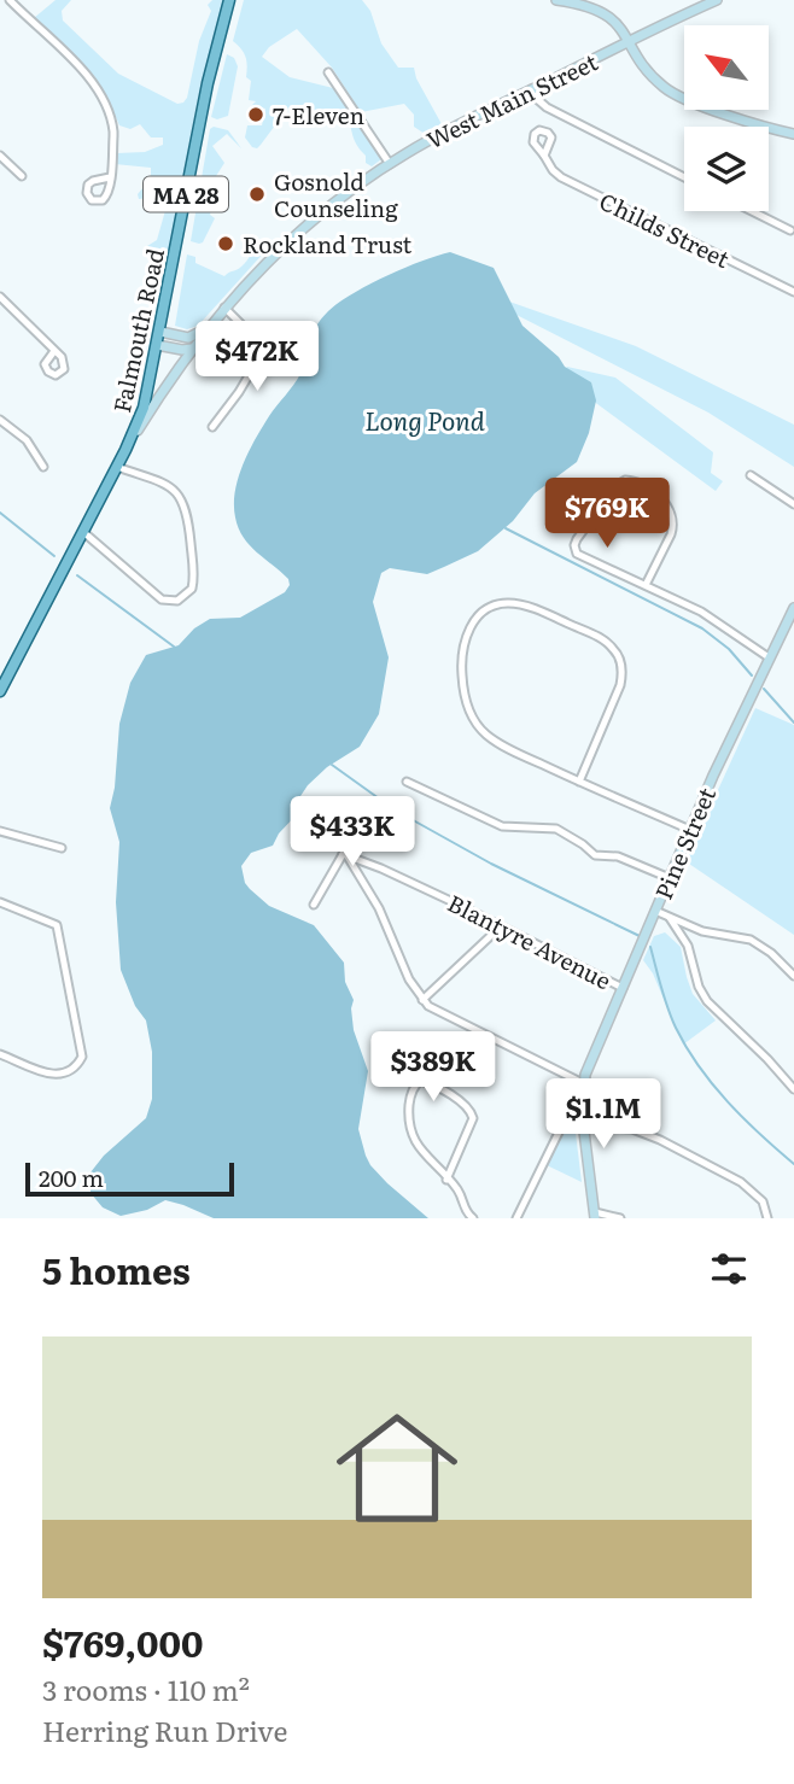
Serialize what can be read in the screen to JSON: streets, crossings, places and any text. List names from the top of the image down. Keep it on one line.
{"streets":{"main road":["West Main Street","MA 28","Falmouth Road","Pine Street"],"street":["Childs Street","Blantyre Avenue"]},"crossings":[["West Main Street","Falmouth Road"],["Pine Street","Blantyre Avenue"]],"water":["Long Pond"],"places":["7-Eleven","Gosnold Counseling","Rockland Trust"],"scale_bar":"200 m","north":"top left","page":{"price":["$472K","$769K","$433K","$389K","$1.1M"],"scale":"200 m","heading":"5 homes","list":[{"name":"$769,000","note":"3 rooms · 110 m² · Herring Run Drive"}]}}
